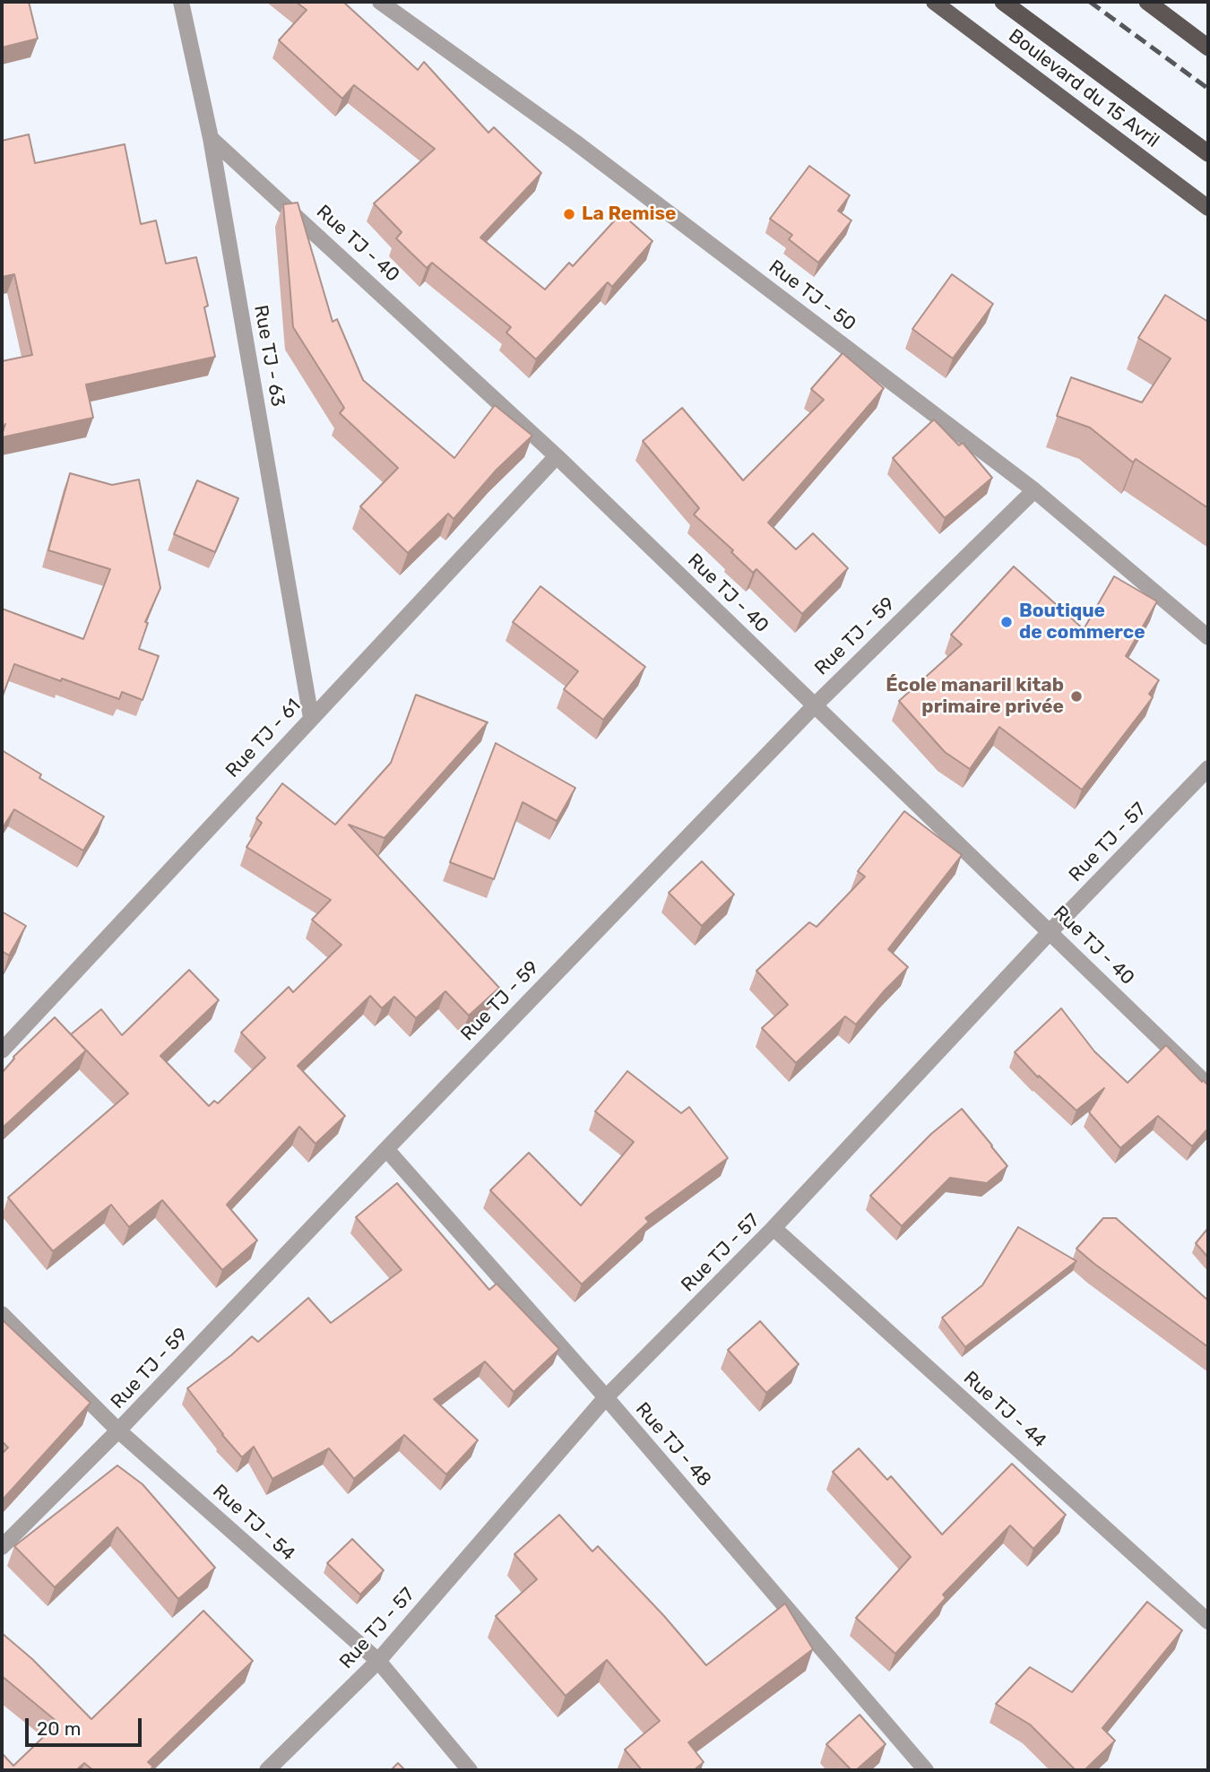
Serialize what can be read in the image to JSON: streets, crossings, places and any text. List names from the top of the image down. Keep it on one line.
{"streets":{"highway":["Boulevard du 15 Avril"],"street":["Rue TJ - 40","Rue TJ - 50","Rue TJ - 63","Rue TJ - 59","Rue TJ - 61","Rue TJ - 57","Rue TJ - 44","Rue TJ - 48","Rue TJ - 54"]},"crossings":[["Rue TJ - 40","Rue TJ - 63"],["Rue TJ - 40","Rue TJ - 59"],["Rue TJ - 40","Rue TJ - 61"],["Rue TJ - 40","Rue TJ - 57"],["Rue TJ - 50","Rue TJ - 59"],["Rue TJ - 63","Rue TJ - 61"],["Rue TJ - 59","Rue TJ - 48"],["Rue TJ - 59","Rue TJ - 54"],["Rue TJ - 57","Rue TJ - 44"],["Rue TJ - 57","Rue TJ - 48"],["Rue TJ - 57","Rue TJ - 54"]],"places":["La Remise","Boutique de commerce","École manaril kitab primaire privée"],"scale_bar":"20 m"}
